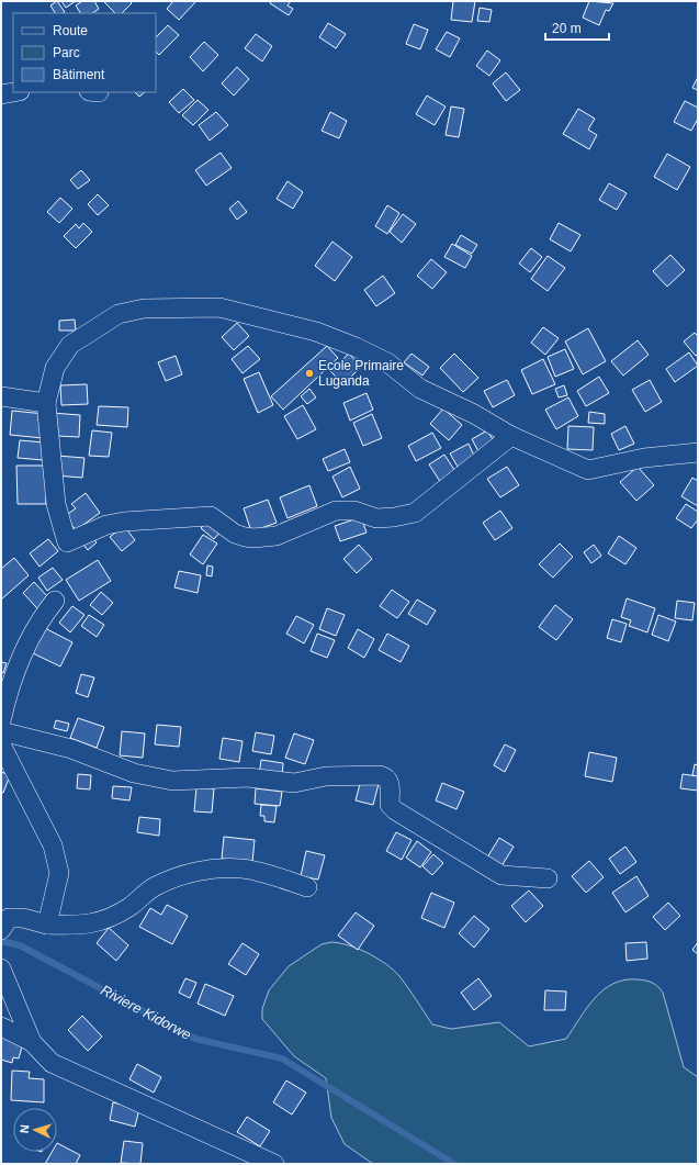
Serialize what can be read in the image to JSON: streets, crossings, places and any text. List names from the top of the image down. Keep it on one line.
{"water":["Riviere Kidorwe"],"places":["Ecole Primaire Luganda"],"legend":["Route","Parc","Bâtiment"],"scale_bar":"20 m","north":"left"}
